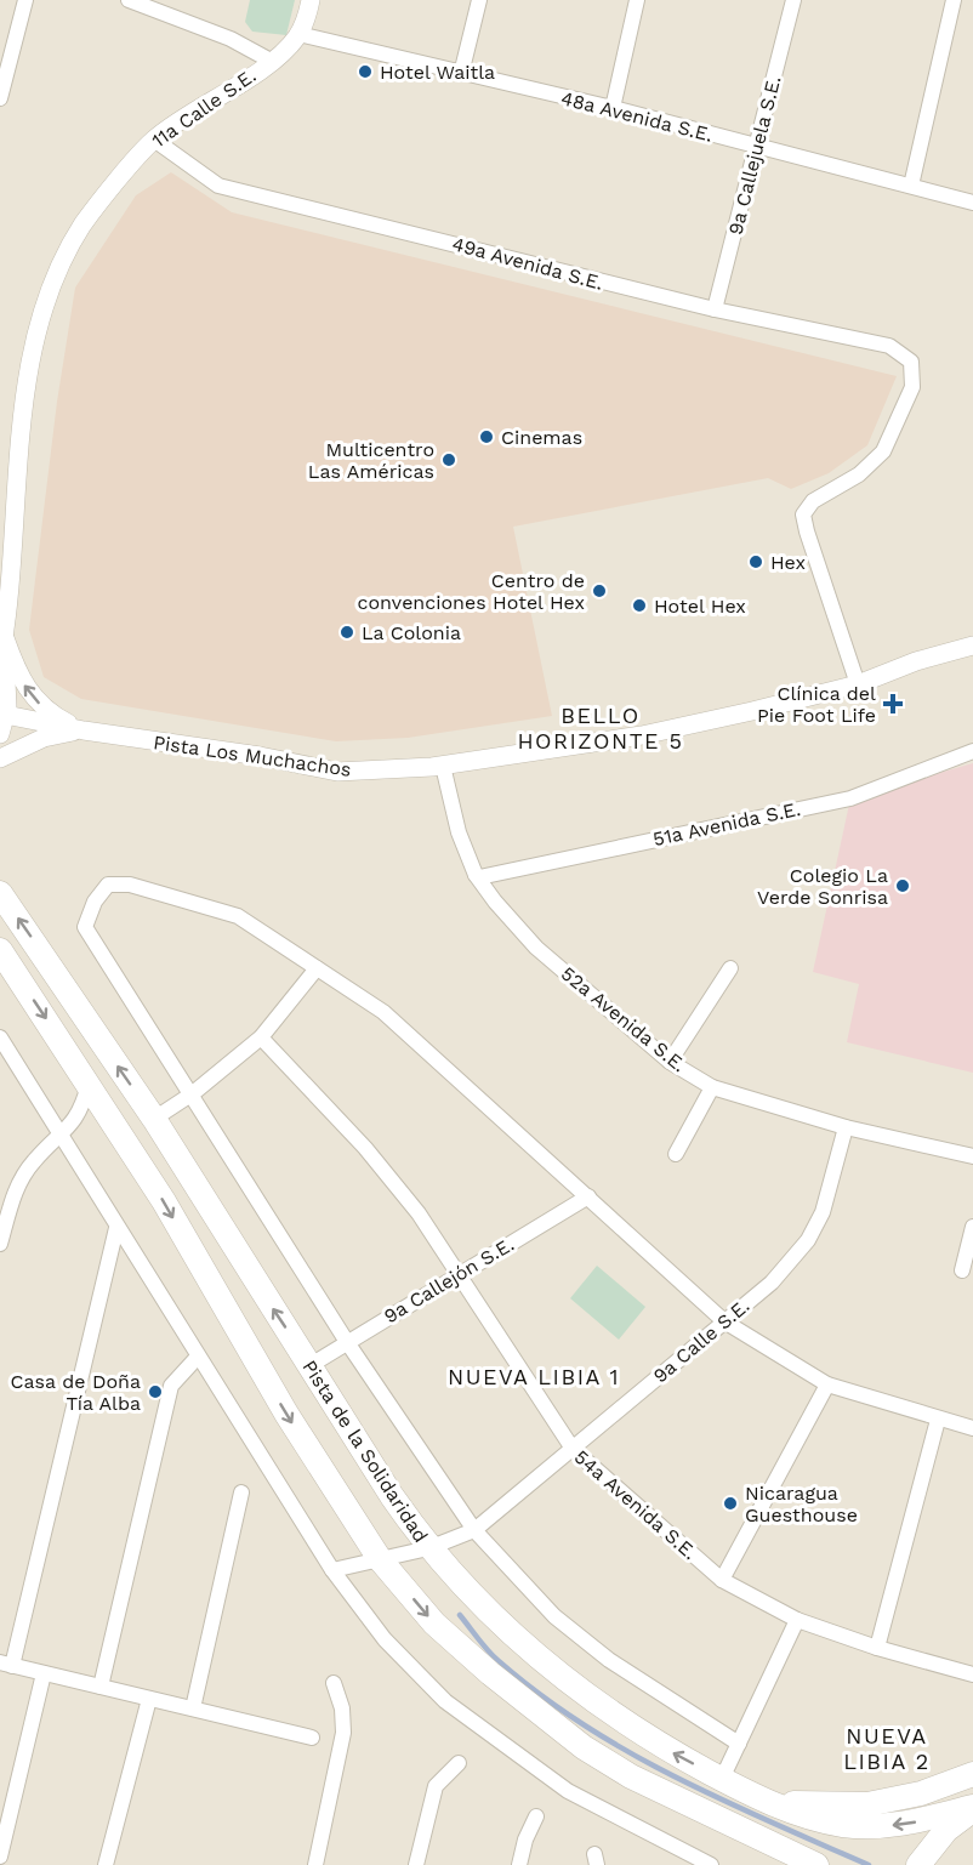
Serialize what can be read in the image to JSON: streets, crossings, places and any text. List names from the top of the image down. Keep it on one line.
{"streets":{"main road":["Pista de la Solidaridad"],"street":["11a Calle S.E.","48a Avenida S.E.","9a Callejuela S.E.","49a Avenida S.E.","Pista Los Muchachos","51a Avenida S.E.","52a Avenida S.E.","9a Callejón S.E.","9a Calle S.E.","54a Avenida S.E."]},"crossings":[["11a Calle S.E.","48a Avenida S.E."],["11a Calle S.E.","49a Avenida S.E."],["11a Calle S.E.","Pista Los Muchachos"],["48a Avenida S.E.","9a Callejuela S.E."],["9a Callejuela S.E.","49a Avenida S.E."],["49a Avenida S.E.","Pista Los Muchachos"],["Pista Los Muchachos","52a Avenida S.E."],["51a Avenida S.E.","52a Avenida S.E."],["52a Avenida S.E.","9a Calle S.E."],["9a Callejón S.E.","Pista de la Solidaridad"],["9a Callejón S.E.","54a Avenida S.E."],["9a Calle S.E.","Pista de la Solidaridad"],["9a Calle S.E.","54a Avenida S.E."]],"districts":["BELLO HORIZONTE 5","NUEVA LIBIA 1","NUEVA LIBIA 2"],"places":{"other":["Hotel Waitla","Cinemas","Multicentro Las Américas","Hex","Centro de convenciones Hotel Hex","Hotel Hex","La Colonia","Colegio La Verde Sonrisa","Casa de Doña Tía Alba","Nicaragua Guesthouse"],"health":["Clínica del Pie Foot Life"]}}
